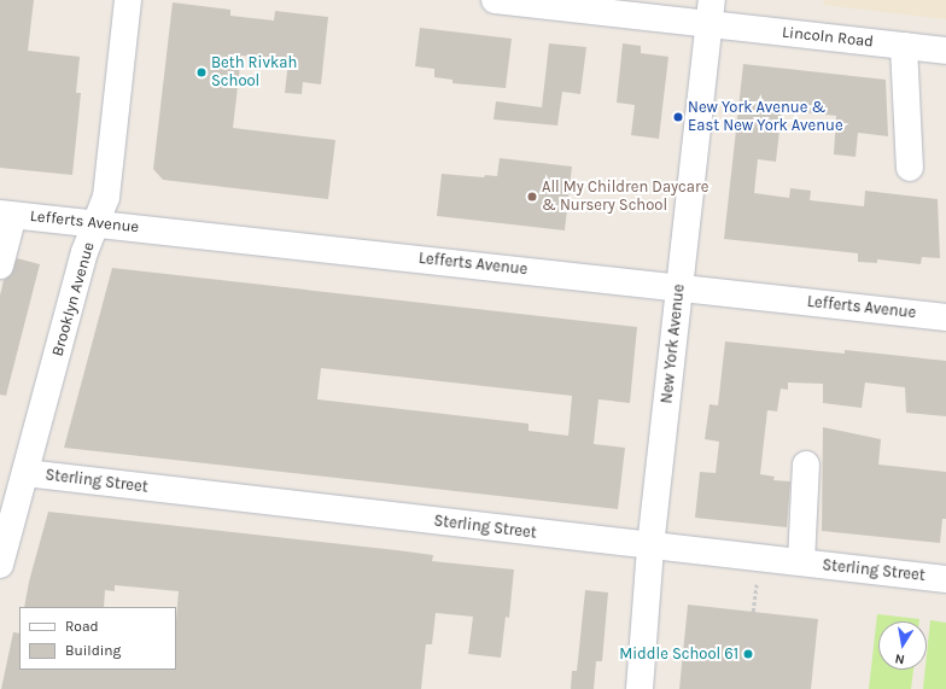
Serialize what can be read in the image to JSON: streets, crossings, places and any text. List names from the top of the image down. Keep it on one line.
{"streets":{"street":["Lincoln Road","Lefferts Avenue","Brooklyn Avenue","New York Avenue","Sterling Street"]},"crossings":[["Lincoln Road","New York Avenue"],["Lefferts Avenue","Brooklyn Avenue"],["Lefferts Avenue","New York Avenue"],["Brooklyn Avenue","Sterling Street"],["New York Avenue","Sterling Street"]],"places":["Beth Rivkah School","New York Avenue & East New York Avenue","All My Children Daycare & Nursery School","Middle School 61"],"legend":["Road","Building"],"north":"bottom"}
